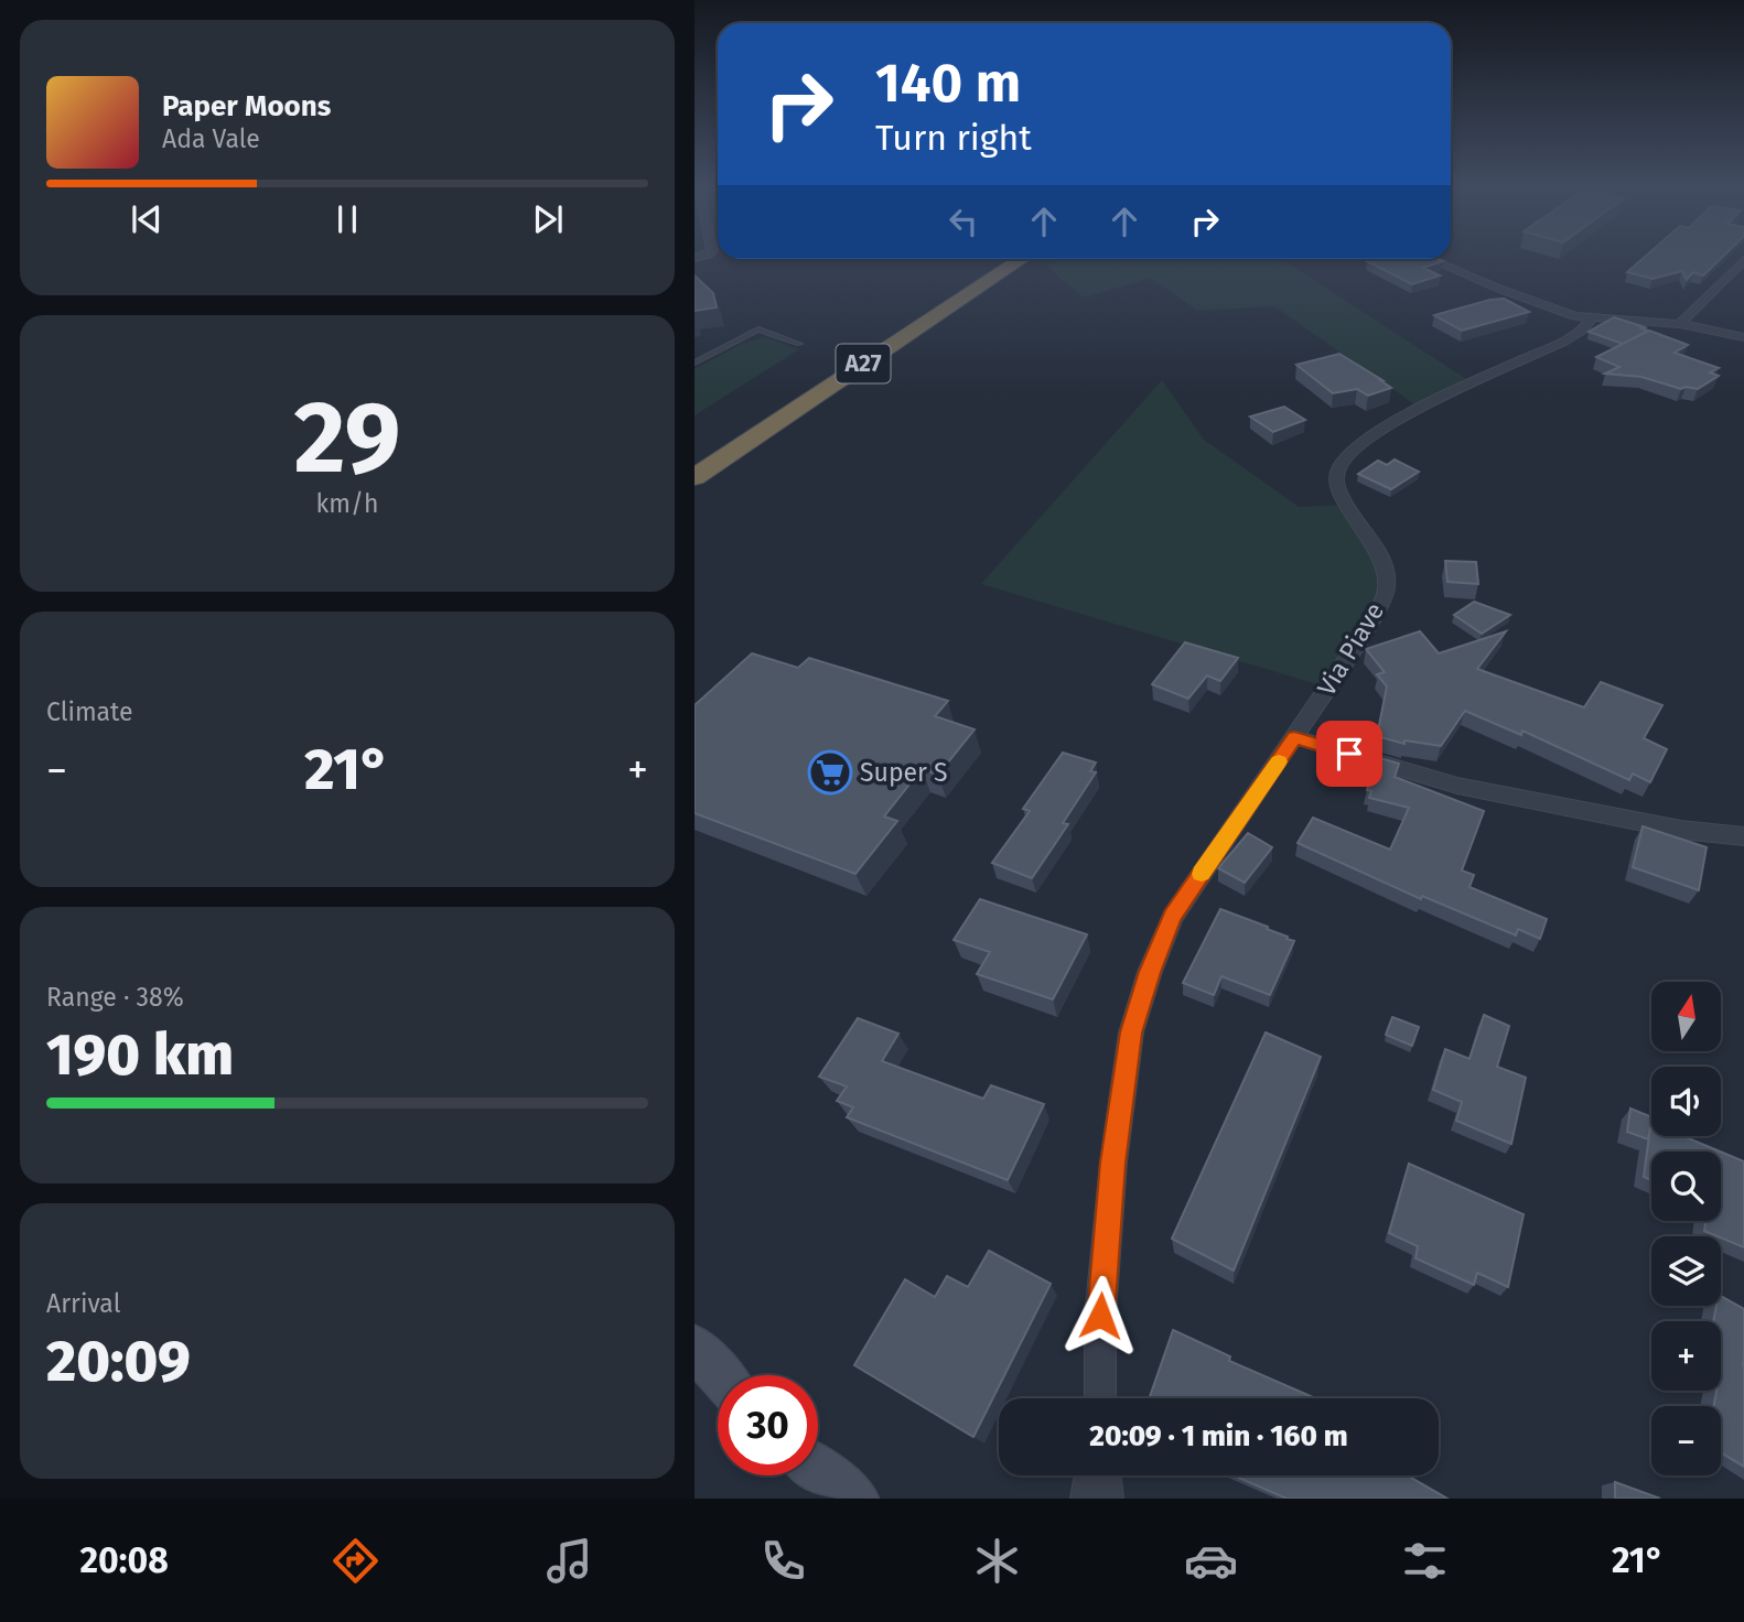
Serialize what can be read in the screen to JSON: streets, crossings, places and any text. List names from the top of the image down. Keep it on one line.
{"streets":{"highway":["A27"],"street":["Via Piave"]},"places":{"supermarket":["Super S"]},"north":"top","page":{"turn":["140 m","Turn right"],"song":["Paper Moons","Ada Vale"],"tile":[["29","km/h"],"Climate",["Range · 38%","190 km"],["Arrival","20:09"]],"heat":["−","21°","+"],"map_buttons":["+","−"],"limit":"30","trip":"20:09 · 1 min · 160 m","tabs":["20:08","21°"]}}
